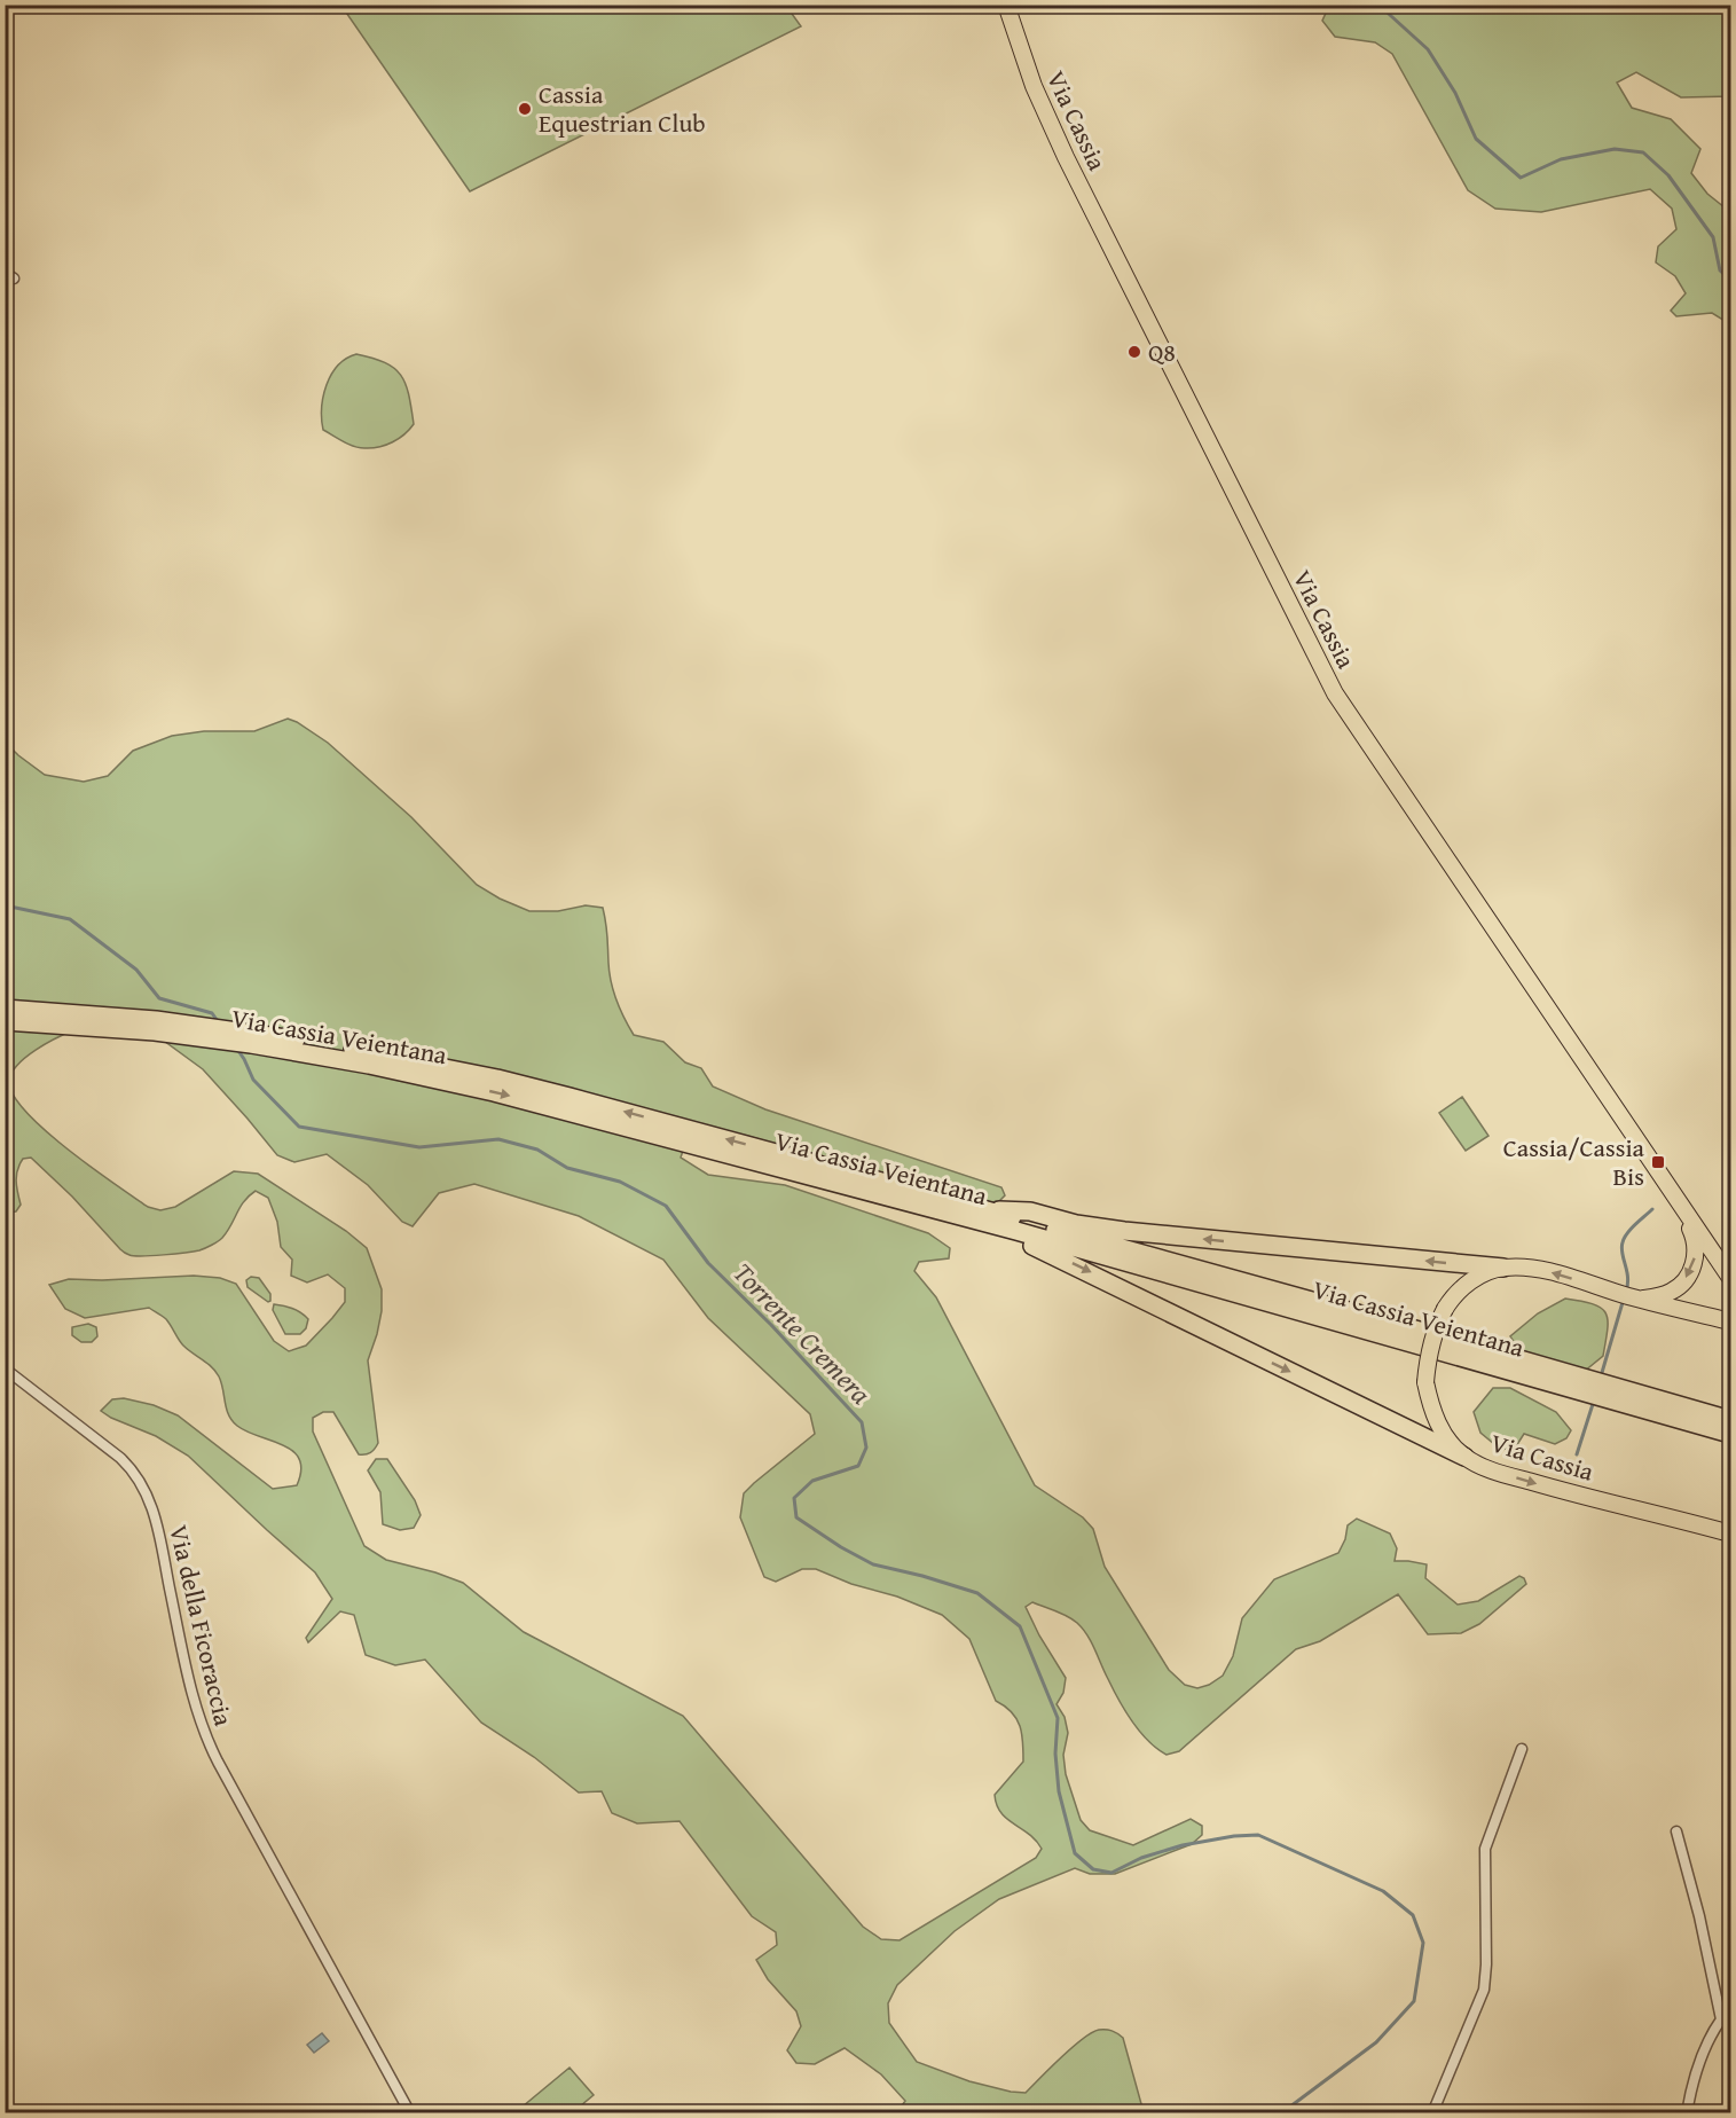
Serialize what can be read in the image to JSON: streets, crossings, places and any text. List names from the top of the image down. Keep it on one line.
{"streets":{"highway":["Via Cassia Veientana"],"main road":["Via Cassia"],"street":["Via della Ficoraccia"]},"water":["Torrente Cremera"],"places":{"other":["Cassia Equestrian Club","Q8"],"transit":["Cassia/Cassia Bis"]}}
